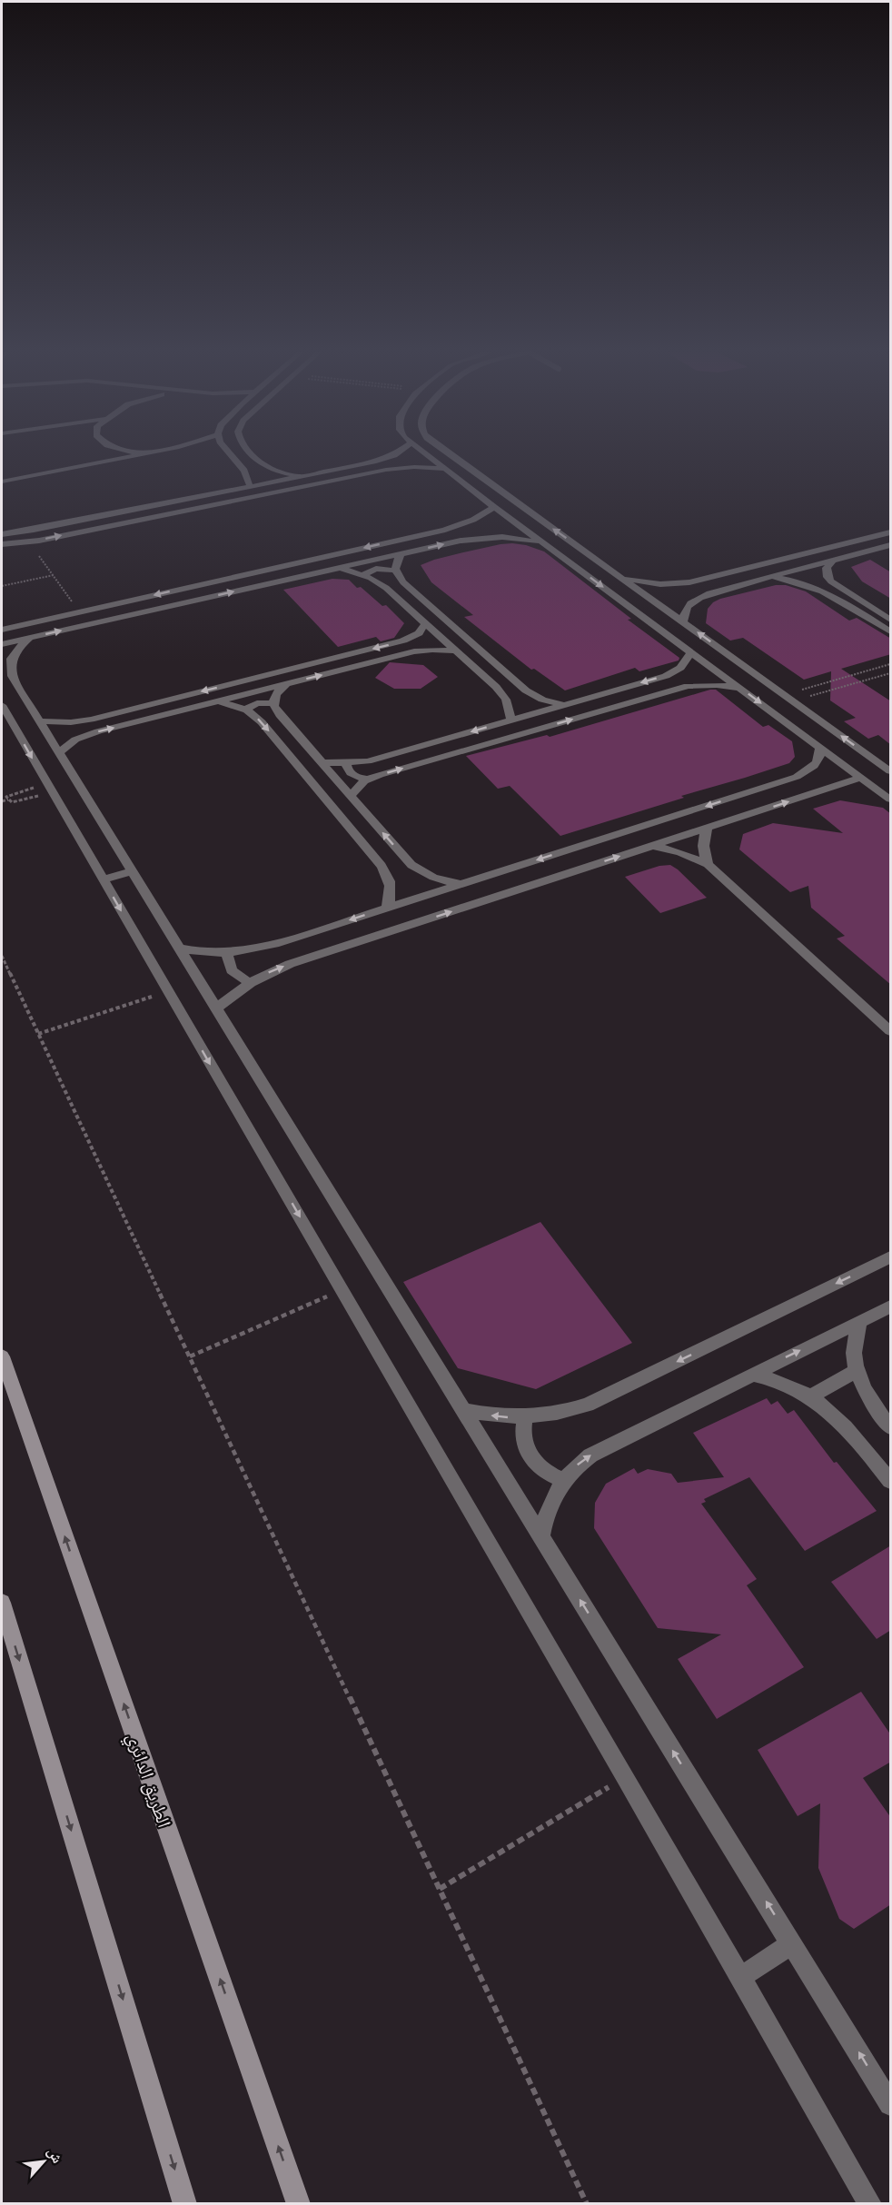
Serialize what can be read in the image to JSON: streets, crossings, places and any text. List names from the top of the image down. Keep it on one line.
{"streets":{"main road":["الطريق الدائري"]},"north":"top right"}
